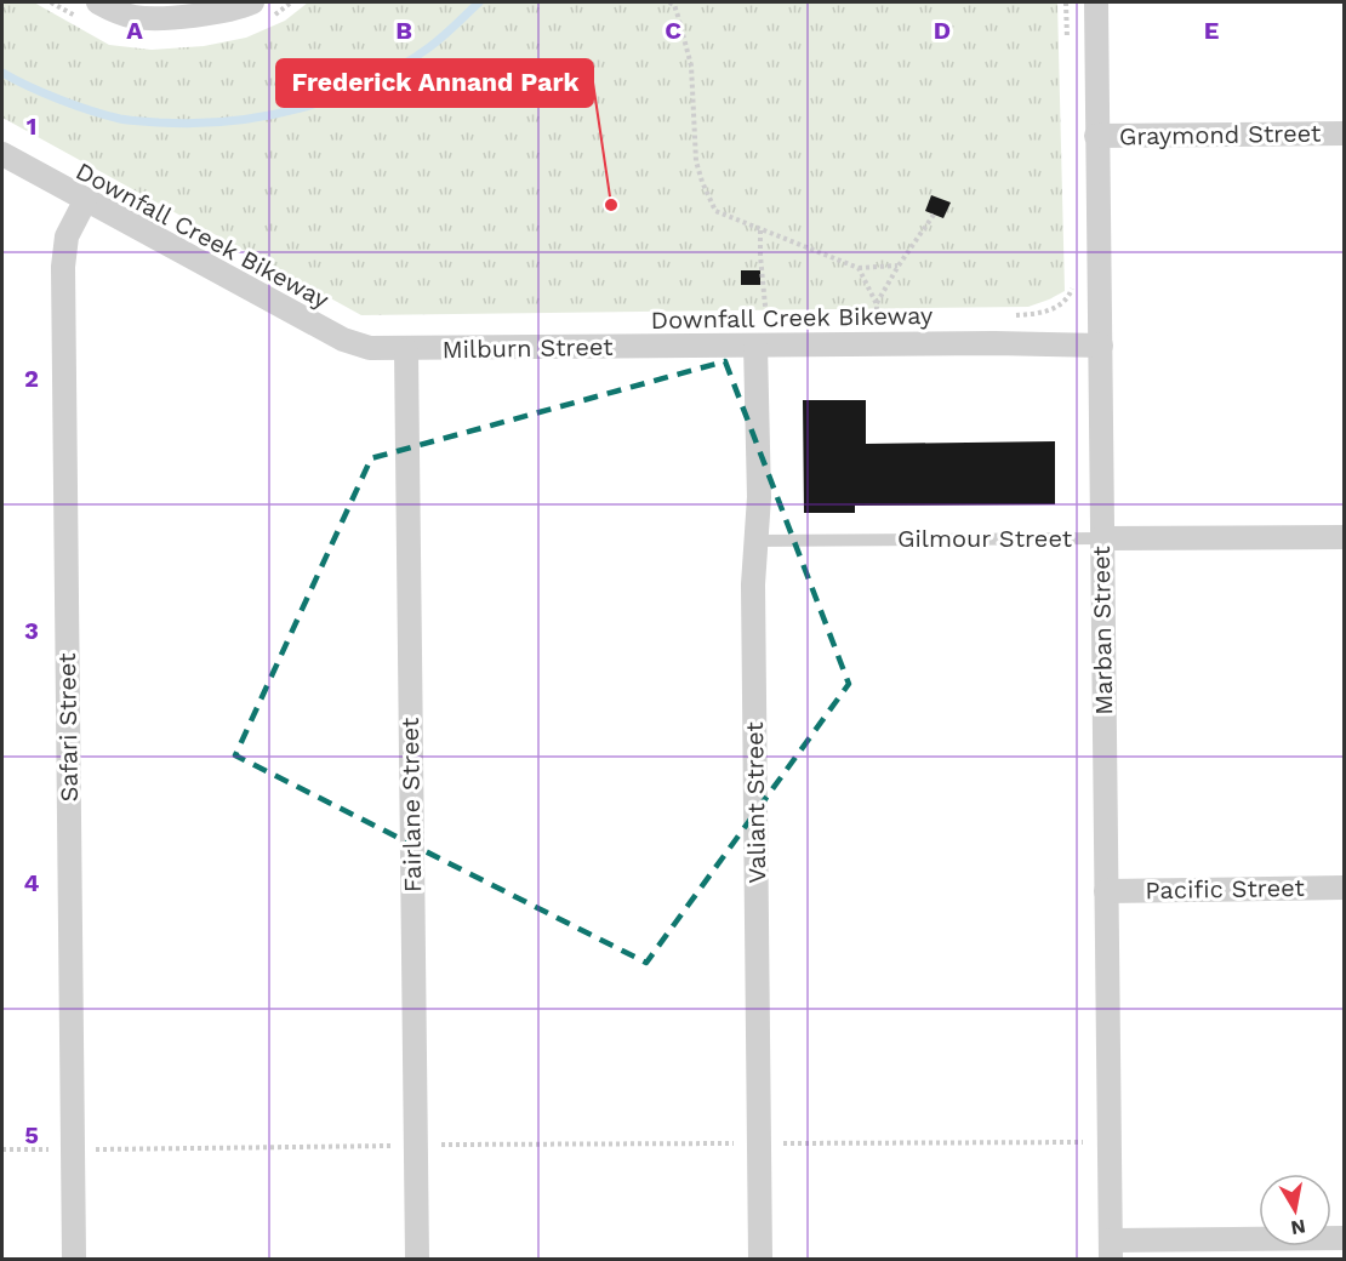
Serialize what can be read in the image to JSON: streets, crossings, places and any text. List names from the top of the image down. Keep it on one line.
{"streets":{"street":["Graymond Street","Milburn Street","Gilmour Street","Marban Street","Safari Street","Valiant Street","Fairlane Street","Pacific Street"],"path":["Downfall Creek Bikeway"]},"crossings":[["Graymond Street","Marban Street"],["Milburn Street","Marban Street"],["Milburn Street","Safari Street"],["Milburn Street","Valiant Street"],["Milburn Street","Fairlane Street"],["Gilmour Street","Marban Street"],["Gilmour Street","Valiant Street"],["Marban Street","Pacific Street"]],"places":["Frederick Annand Park"],"north":"bottom","grid":{"columns":["A","B","C","D","E"],"rows":["1","2","3","4","5"]}}
